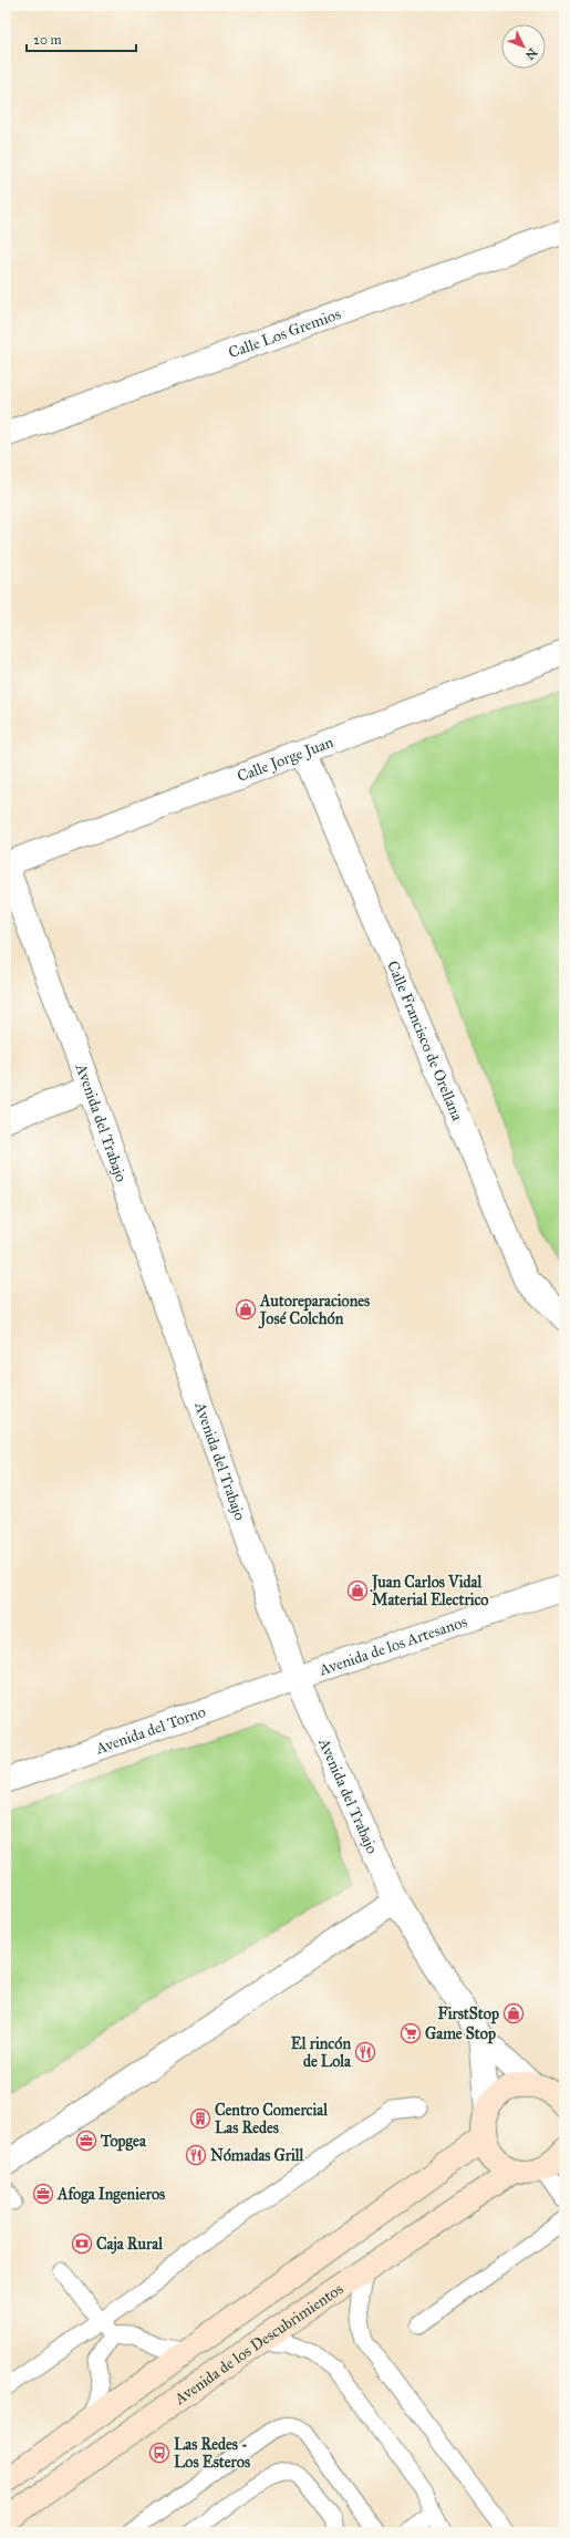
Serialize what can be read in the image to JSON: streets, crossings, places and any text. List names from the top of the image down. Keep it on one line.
{"streets":{"main road":["Avenida de los Descubrimientos"],"street":["Calle Los Gremios","Calle Jorge Juan","Calle Francisco de Orellana","Avenida del Trabajo","Avenida de los Artesanos","Avenida del Torno"]},"crossings":[["Calle Jorge Juan","Calle Francisco de Orellana"],["Calle Jorge Juan","Avenida del Trabajo"],["Avenida del Trabajo","Avenida de los Artesanos"],["Avenida del Trabajo","Avenida del Torno"],["Avenida de los Artesanos","Avenida del Torno"]],"places":{"shop":["Autoreparaciones José Colchón","Juan Carlos Vidal Material Electrico","FirstStop"],"supermarket":["Game Stop"],"restaurant":["El rincón de Lola","Nómadas Grill"],"building":["Centro Comercial Las Redes"],"office":["Topgea","Afoga Ingenieros"],"bank":["Caja Rural"],"bus stop":["Las Redes - Los Esteros"]},"scale_bar":"20 m","north":"bottom right"}
